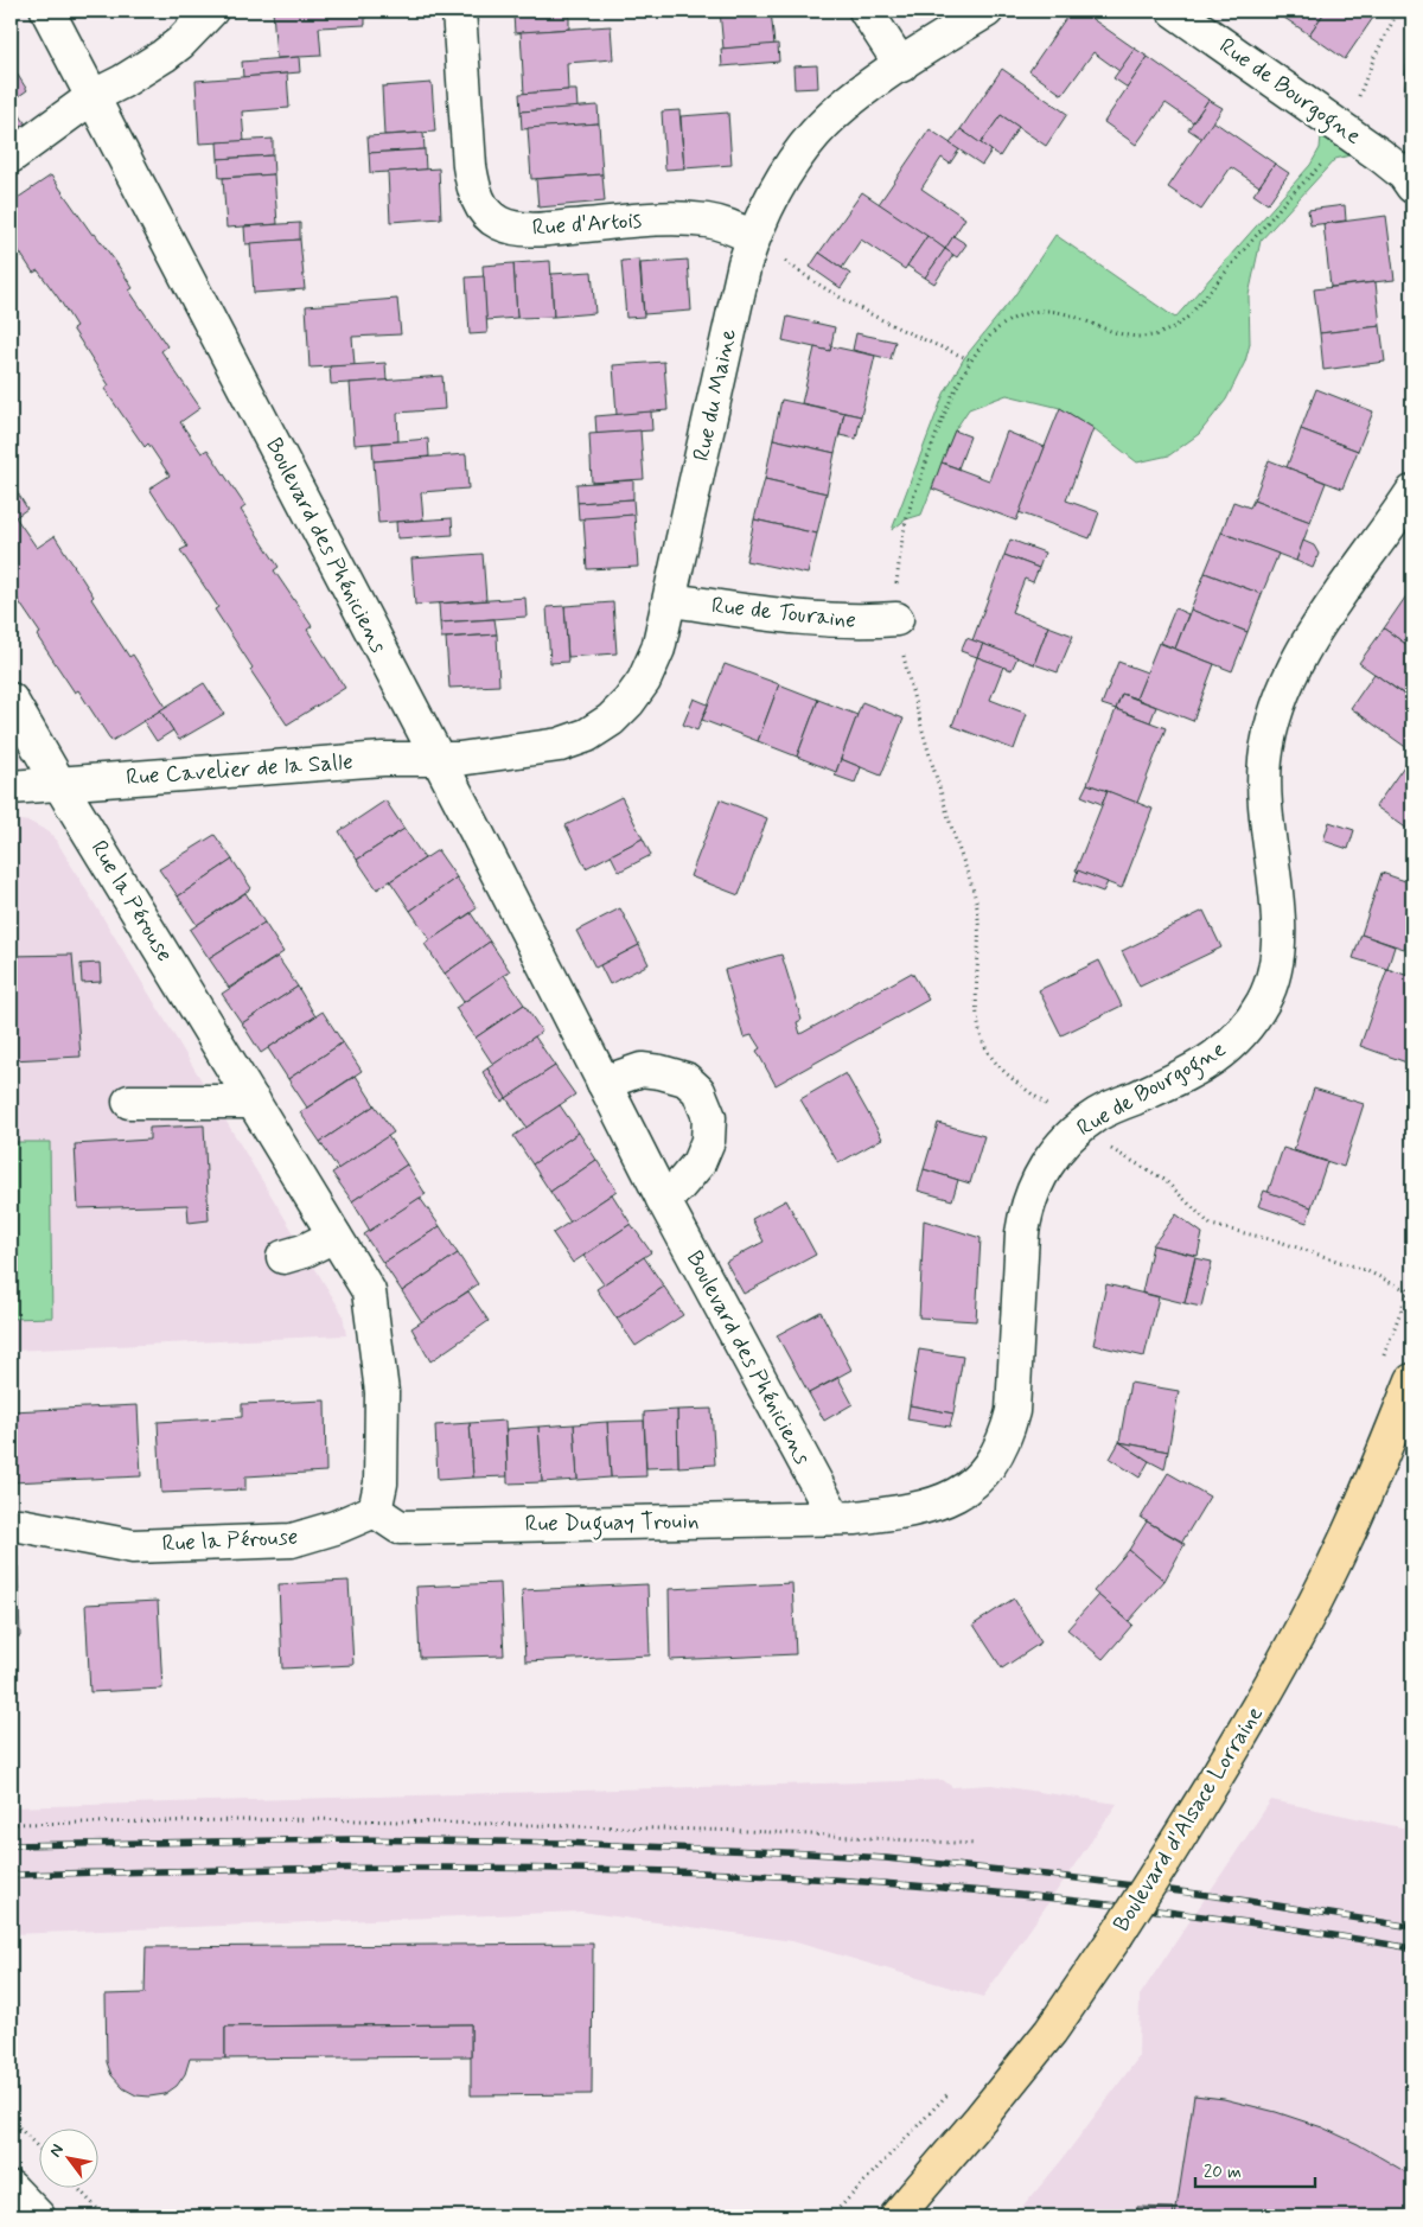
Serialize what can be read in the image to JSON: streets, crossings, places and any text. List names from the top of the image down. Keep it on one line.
{"streets":{"main road":["Boulevard d'Alsace Lorraine"],"street":["Rue de Bourgogne","Rue d'Artois","Rue du Maine","Boulevard des Phéniciens","Rue de Touraine","Rue Cavelier de la Salle","Rue la Pérouse","Rue Duguay Trouin"]},"crossings":[["Rue de Bourgogne","Boulevard des Phéniciens"],["Rue de Bourgogne","Rue Duguay Trouin"],["Rue d'Artois","Rue du Maine"],["Rue du Maine","Boulevard des Phéniciens"],["Rue du Maine","Rue de Touraine"],["Rue du Maine","Rue Cavelier de la Salle"],["Boulevard des Phéniciens","Rue Cavelier de la Salle"],["Boulevard des Phéniciens","Rue Duguay Trouin"],["Rue Cavelier de la Salle","Rue la Pérouse"],["Rue la Pérouse","Rue Duguay Trouin"]],"scale_bar":"20 m","north":"top left"}
